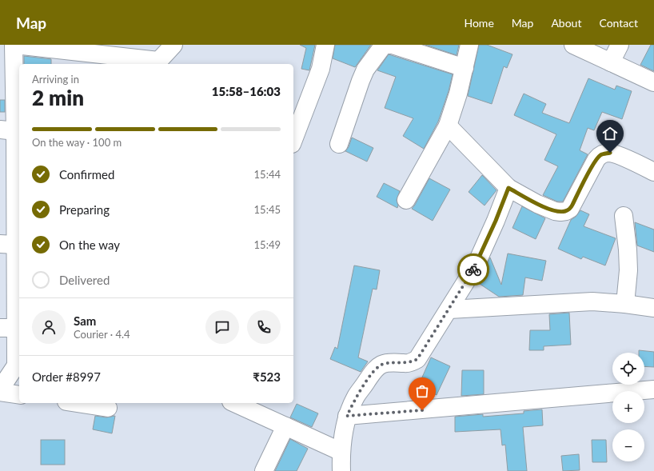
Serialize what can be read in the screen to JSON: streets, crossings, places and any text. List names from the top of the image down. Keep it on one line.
{"page":{"header":"Map","nav":["Home","Map","About","Contact"],"heading":["2 min","Arriving in","15:58–16:03"],"panel":["Sam","Courier · 4.4","Order #8997","₹523"],"bar":"On the way · 100 m","list":[["Confirmed","15:44"],["Preparing","15:45"],["On the way","15:49"],"Delivered"],"map_buttons":["+","−"]}}
